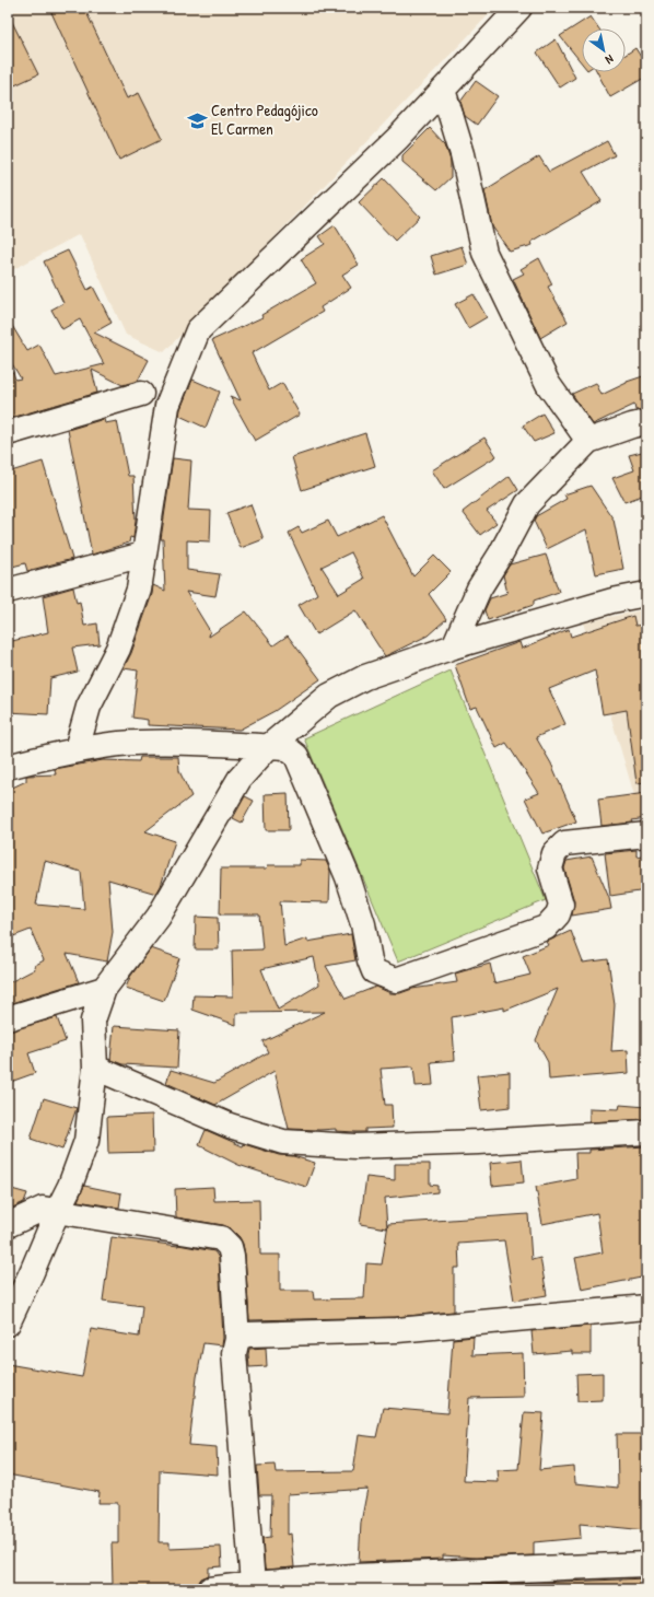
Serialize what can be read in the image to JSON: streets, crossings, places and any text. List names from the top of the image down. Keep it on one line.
{"places":{"school or university":["Centro Pedagójico El Carmen"]},"north":"bottom right"}
